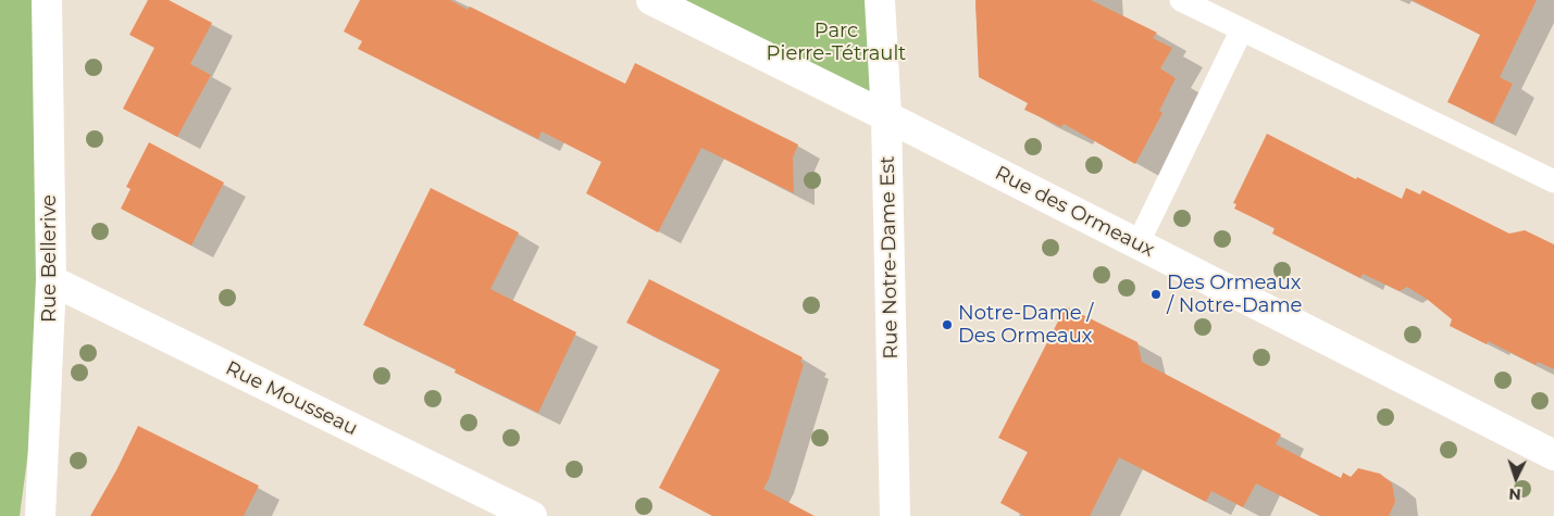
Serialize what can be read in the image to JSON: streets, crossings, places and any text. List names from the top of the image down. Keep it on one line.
{"streets":{"street":["Rue des Ormeaux","Rue Notre-Dame Est","Rue Bellerive","Rue Mousseau"]},"crossings":[["Rue des Ormeaux","Rue Notre-Dame Est"],["Rue Bellerive","Rue Mousseau"]],"parks":["Parc Pierre-Tétrault"],"places":["Des Ormeaux / Notre-Dame","Notre-Dame / Des Ormeaux"],"north":"bottom"}
